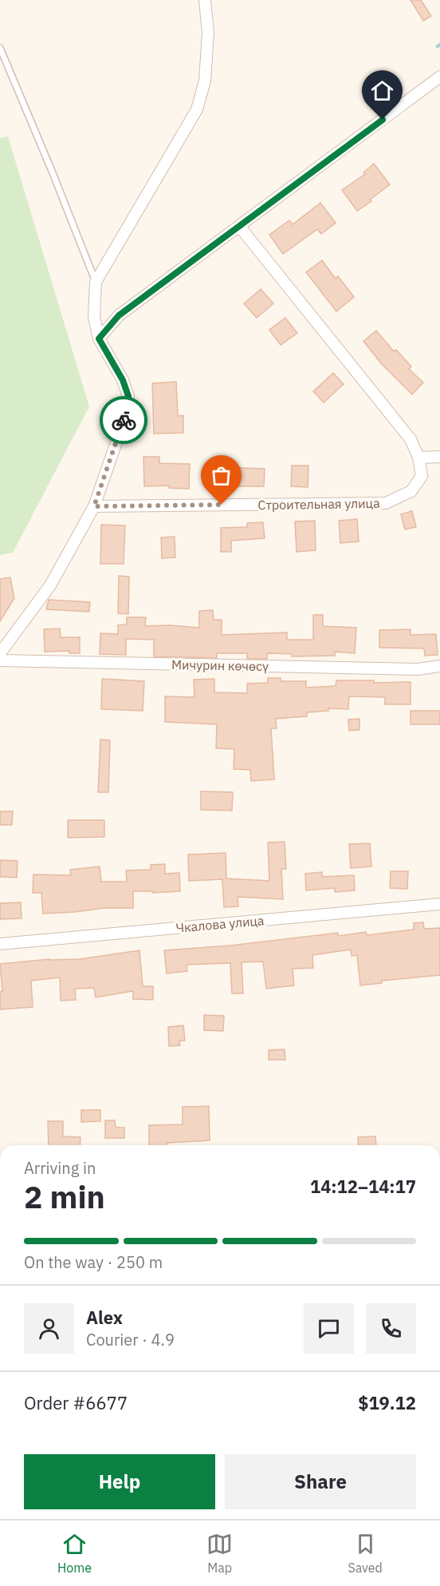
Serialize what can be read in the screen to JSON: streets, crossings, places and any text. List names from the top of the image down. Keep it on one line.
{"streets":{"street":["Строительная улица","Мичурин көчөсү","Чкалова улица"]},"page":{"heading":["2 min","Arriving in","14:12–14:17"],"panel":["Alex","Courier · 4.9","Order #6677","$19.12"],"bar":"On the way · 250 m","buttons":["Help","Share"],"tabs":["Home","Map","Saved"]}}
